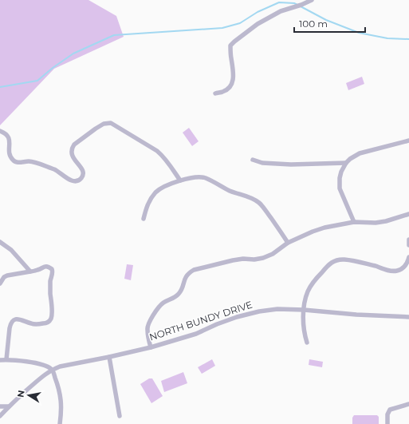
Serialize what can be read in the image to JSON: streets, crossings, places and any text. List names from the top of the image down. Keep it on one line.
{"streets":{"street":["NORTH BUNDY DRIVE"]},"scale_bar":"100 m","north":"left"}
